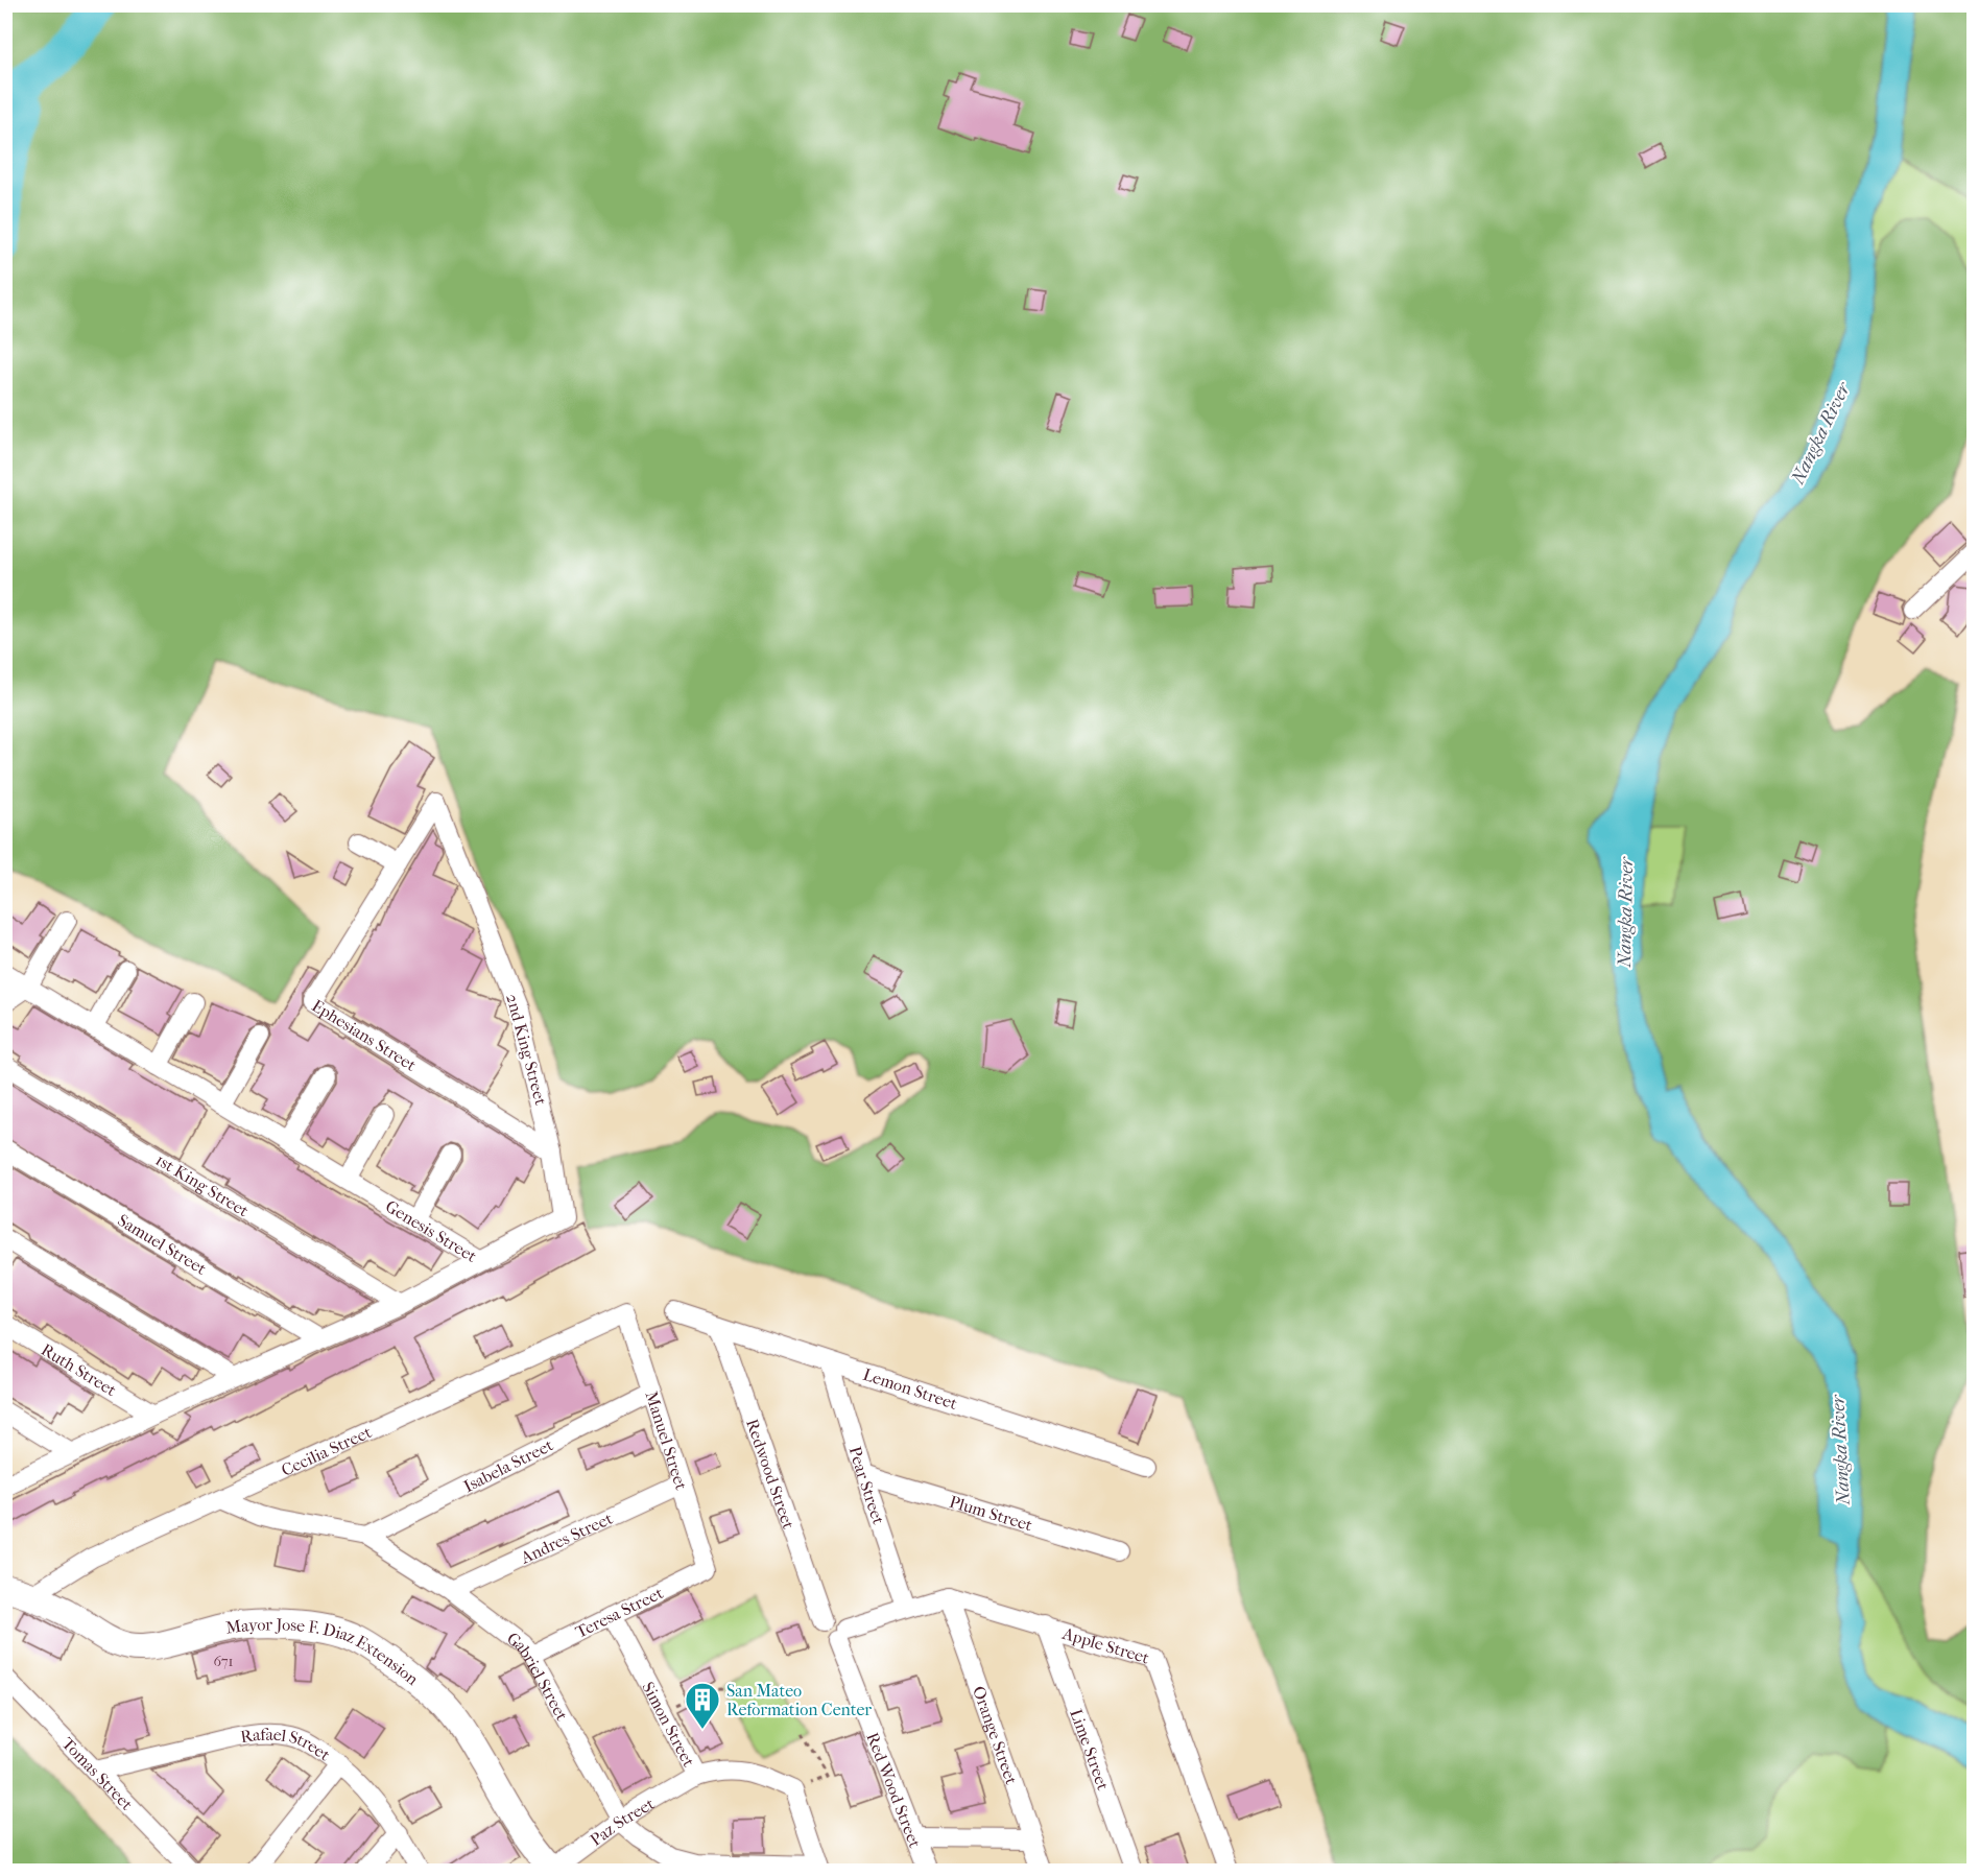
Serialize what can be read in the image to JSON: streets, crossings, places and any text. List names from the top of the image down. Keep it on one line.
{"streets":{"street":["Ephesians Street","2nd King Street","1st King Street","Genesis Street","Samuel Street","Ruth Street","Lemon Street","Manuel Street","Cecilia Street","Isabela Street","Redwood Street","Pear Street","Plum Street","Andres Street","Teresa Street","Apple Street","Mayor Jose F. Diaz Extension","Gabriel Street","Simon Street","Orange Street","Lime Street","Rafael Street","Tomas Street","Red Wood Street","Paz Street"]},"crossings":[["Ephesians Street","2nd King Street"],["2nd King Street","Genesis Street"],["1st King Street","Genesis Street"],["Genesis Street","Samuel Street"],["Genesis Street","Ruth Street"],["Lemon Street","Redwood Street"],["Lemon Street","Pear Street"],["Manuel Street","Cecilia Street"],["Manuel Street","Isabela Street"],["Manuel Street","Andres Street"],["Manuel Street","Teresa Street"],["Cecilia Street","Mayor Jose F. Diaz Extension"],["Cecilia Street","Gabriel Street"],["Isabela Street","Gabriel Street"],["Redwood Street","Red Wood Street"],["Pear Street","Plum Street"],["Andres Street","Gabriel Street"],["Teresa Street","Gabriel Street"],["Teresa Street","Simon Street"],["Apple Street","Orange Street"],["Apple Street","Lime Street"],["Mayor Jose F. Diaz Extension","Paz Street"],["Gabriel Street","Simon Street"],["Gabriel Street","Paz Street"],["Simon Street","Paz Street"],["Rafael Street","Tomas Street"]],"water":["Nangka River"],"places":{"building":["San Mateo Reformation Center"]},"house_numbers":["671"]}
